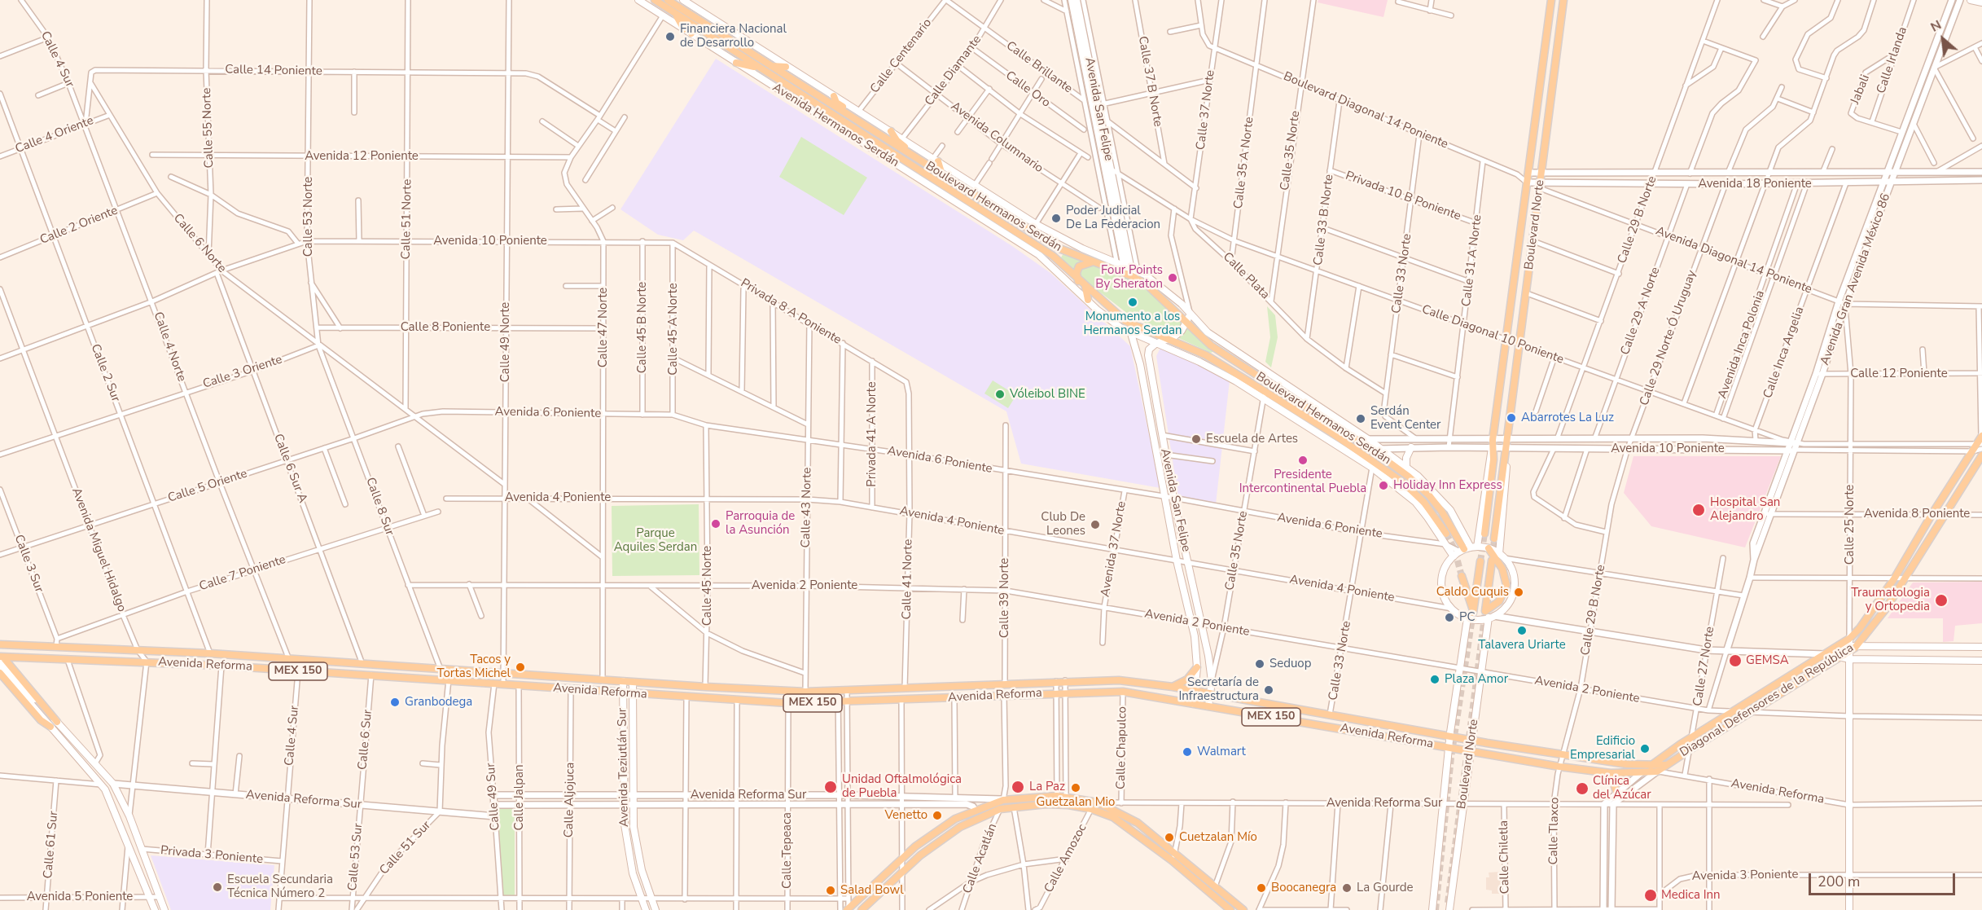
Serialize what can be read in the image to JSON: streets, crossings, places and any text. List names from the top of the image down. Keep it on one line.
{"streets":{"main road":["Avenida San Felipe","Avenida Hermanos Serdán","Boulevard Hermanos Serdán","Boulevard Norte","Calle 25 Norte","Avenida Reforma","MEX 150","Diagonal Defensores de la República","Avenida Teziutlán Sur"],"street":["Calle Centenario","Calle 4 Sur","Calle Irlanda","Calle Brillante","Calle 14 Poniente","Calle Diamante","Calle 37 B Norte","Calle Oro","Jabali","Calle 37 Norte","Boulevard Diagonal 14 Poniente","Calle 55 Norte","Calle 4 Oriente","Avenida Columnario","Calle 35 Norte","Avenida 12 Poniente","Calle 35 A Norte","Avenida 18 Poniente","Privada 10 B Poniente","Calle 53 Norte","Calle 51 Norte","Calle 33 B Norte","Calle 29 B Norte","Calle 2 Oriente","Avenida 10 Poniente","Calle 6 Norte","Calle 31 A Norte","Avenida Diagonal 14 Poniente","Calle 33 Norte","Calle Plata","Avenida Gran Avenida México 86","Calle 29 A Norte","Privada 8 A Poniente","Calle 8 Poniente","Calle 47 Norte","Calle 45 B Norte","Calle 45 A Norte","Calle Diagonal 10 Poniente","Calle 29 Norte Ó Uruguay","Calle 49 Norte","Avenida Inca Polonia","Calle 4 Norte","Calle Inca Argelia","Calle 3 Oriente","Calle 2 Sur","Calle 12 Poniente","Avenida 6 Poniente","Privada 41 A Norte","Calle 6 Sur A","Calle 5 Oriente","Avenida 4 Poniente","Calle 8 Sur","Calle 43 Norte","Avenida 8 Poniente","Avenida 37 Norte","Avenida Miguel Hidalgo","Calle 3 Sur","Calle 7 Poniente","Calle 41 Norte","Calle 45 Norte","Avenida 2 Poniente","Calle 39 Norte","Calle 27 Norte","Calle 6 Sur","Calle Chapulco","Avenida Reforma Sur","Calle 49 Sur","Calle Jalpan","Calle Aljojuca","Calle Tlaxco","Calle 61 Sur","Calle 51 Sur","Calle Tepeaca","Privada 3 Poniente","Calle 53 Sur","Calle Chiletla","Calle Acatlán","Calle Amozoc","Avenida 3 Poniente","Avenida 5 Poniente"]},"crossings":[["Calle Centenario","Calle Brillante"],["Calle Centenario","Avenida Hermanos Serdán"],["Calle Centenario","Avenida Columnario"],["Calle 4 Sur","Calle 14 Poniente"],["Calle 4 Sur","Calle 4 Oriente"],["Calle 4 Sur","Calle 4 Norte"],["Calle 4 Sur","Avenida Reforma"],["Calle 4 Sur","Avenida Reforma Sur"],["Calle 4 Sur","Privada 3 Poniente"],["Calle Irlanda","Jabali"],["Calle Brillante","Calle Diamante"],["Calle Brillante","Avenida San Felipe"],["Calle 14 Poniente","Calle 55 Norte"],["Calle 14 Poniente","Calle 4 Oriente"],["Calle 14 Poniente","Calle 53 Norte"],["Calle 14 Poniente","Calle 51 Norte"],["Calle 14 Poniente","Calle 6 Norte"],["Calle 14 Poniente","Calle 47 Norte"],["Calle 14 Poniente","Calle 49 Norte"],["Calle 14 Poniente","Calle 4 Norte"],["Calle Diamante","Calle Oro"],["Calle Diamante","Avenida Hermanos Serdán"],["Calle Diamante","Avenida Columnario"],["Jabali","Avenida Gran Avenida México 86"],["Avenida San Felipe","Avenida Hermanos Serdán"],["Avenida San Felipe","Calle 35 Norte"],["Avenida San Felipe","Boulevard Hermanos Serdán"],["Avenida San Felipe","Calle Plata"],["Avenida San Felipe","Avenida 6 Poniente"],["Avenida San Felipe","Avenida 4 Poniente"],["Avenida San Felipe","Avenida 2 Poniente"],["Avenida San Felipe","Avenida Reforma"],["Calle 37 Norte","Boulevard Diagonal 14 Poniente"],["Calle 37 Norte","Calle Plata"],["Calle 37 Norte","Calle Diagonal 10 Poniente"],["Boulevard Diagonal 14 Poniente","Calle 35 Norte"],["Boulevard Diagonal 14 Poniente","Calle 35 A Norte"],["Boulevard Diagonal 14 Poniente","Avenida 18 Poniente"],["Boulevard Diagonal 14 Poniente","Calle 33 B Norte"],["Boulevard Diagonal 14 Poniente","Boulevard Norte"],["Boulevard Diagonal 14 Poniente","Calle 31 A Norte"],["Boulevard Diagonal 14 Poniente","Calle 33 Norte"],["Avenida Hermanos Serdán","Calle 35 Norte"],["Avenida Hermanos Serdán","Boulevard Hermanos Serdán"],["Avenida Hermanos Serdán","Boulevard Norte"],["Avenida Hermanos Serdán","Avenida 10 Poniente"],["Avenida Hermanos Serdán","Calle 47 Norte"],["Avenida Hermanos Serdán","Avenida 6 Poniente"],["Avenida Hermanos Serdán","Avenida 4 Poniente"],["Calle 55 Norte","Avenida 12 Poniente"],["Calle 55 Norte","Calle 6 Norte"],["Calle 4 Oriente","Calle 6 Norte"],["Calle 4 Oriente","Calle 4 Norte"],["Calle 4 Oriente","Calle 2 Sur"],["Calle 35 Norte","Boulevard Hermanos Serdán"],["Calle 35 Norte","Calle Plata"],["Calle 35 Norte","Calle Diagonal 10 Poniente"],["Calle 35 Norte","Avenida 6 Poniente"],["Calle 35 Norte","Avenida 4 Poniente"],["Calle 35 Norte","Avenida 2 Poniente"],["Avenida 12 Poniente","Calle 53 Norte"],["Avenida 12 Poniente","Calle 51 Norte"],["Avenida 12 Poniente","Calle 47 Norte"],["Avenida 12 Poniente","Calle 49 Norte"],["Calle 35 A Norte","Calle Plata"],["Calle 35 A Norte","Calle Diagonal 10 Poniente"],["Avenida 18 Poniente","Calle 29 B Norte"],["Avenida 18 Poniente","Boulevard Norte"],["Avenida 18 Poniente","Avenida Diagonal 14 Poniente"],["Avenida 18 Poniente","Avenida Gran Avenida México 86"],["Avenida 18 Poniente","Calle 29 A Norte"],["Avenida 18 Poniente","Calle 29 Norte Ó Uruguay"],["Avenida 18 Poniente","Avenida Inca Polonia"],["Avenida 18 Poniente","Calle Inca Argelia"],["Privada 10 B Poniente","Calle 33 B Norte"],["Privada 10 B Poniente","Calle 31 A Norte"],["Privada 10 B Poniente","Calle 33 Norte"],["Boulevard Hermanos Serdán","Boulevard Norte"],["Boulevard Hermanos Serdán","Avenida 10 Poniente"],["Boulevard Hermanos Serdán","Calle 33 Norte"],["Boulevard Hermanos Serdán","Avenida 6 Poniente"],["Boulevard Hermanos Serdán","Avenida 4 Poniente"],["Calle 53 Norte","Avenida 10 Poniente"],["Calle 53 Norte","Calle 6 Norte"],["Calle 53 Norte","Calle 8 Poniente"],["Calle 53 Norte","Calle 3 Oriente"],["Calle 53 Norte","Calle 8 Sur"],["Calle 51 Norte","Avenida 10 Poniente"],["Calle 51 Norte","Calle 6 Norte"],["Calle 51 Norte","Calle 8 Poniente"],["Calle 33 B Norte","Calle Plata"],["Calle 33 B Norte","Calle Diagonal 10 Poniente"],["Calle 29 B Norte","Avenida 10 Poniente"],["Calle 29 B Norte","Avenida Diagonal 14 Poniente"],["Calle 29 B Norte","Calle Diagonal 10 Poniente"],["Calle 29 B Norte","Calle 29 Norte Ó Uruguay"],["Calle 29 B Norte","Avenida 2 Poniente"],["Calle 29 B Norte","Avenida Reforma"],["Calle 29 B Norte","Calle Tlaxco"],["Boulevard Norte","Avenida 10 Poniente"],["Boulevard Norte","Avenida Diagonal 14 Poniente"],["Boulevard Norte","Calle Diagonal 10 Poniente"],["Boulevard Norte","Avenida 6 Poniente"],["Boulevard Norte","Avenida 4 Poniente"],["Boulevard Norte","Avenida 2 Poniente"],["Boulevard Norte","Avenida Reforma"],["Boulevard Norte","Avenida Reforma Sur"],["Calle 2 Oriente","Calle 6 Norte"],["Calle 2 Oriente","Calle 4 Norte"],["Calle 2 Oriente","Calle 2 Sur"],["Avenida 10 Poniente","Calle 6 Norte"],["Avenida 10 Poniente","Calle 31 A Norte"],["Avenida 10 Poniente","Calle 33 Norte"],["Avenida 10 Poniente","Avenida Gran Avenida México 86"],["Avenida 10 Poniente","Calle 29 A Norte"],["Avenida 10 Poniente","Privada 8 A Poniente"],["Avenida 10 Poniente","Calle 47 Norte"],["Avenida 10 Poniente","Calle 45 B Norte"],["Avenida 10 Poniente","Calle 45 A Norte"],["Avenida 10 Poniente","Calle Diagonal 10 Poniente"],["Avenida 10 Poniente","Calle 29 Norte Ó Uruguay"],["Avenida 10 Poniente","Calle 49 Norte"],["Avenida 10 Poniente","Calle 4 Norte"],["Avenida 10 Poniente","Calle Inca Argelia"],["Avenida 10 Poniente","Calle 2 Sur"],["Avenida 10 Poniente","Calle 6 Sur A"],["Avenida 10 Poniente","Calle 25 Norte"],["Avenida 10 Poniente","Avenida Miguel Hidalgo"],["Avenida 10 Poniente","Diagonal Defensores de la República"],["Calle 6 Norte","Calle 49 Norte"],["Calle 6 Norte","Calle 3 Oriente"],["Calle 6 Norte","Avenida 6 Poniente"],["Calle 6 Norte","Calle 6 Sur A"],["Calle 6 Norte","Calle 5 Oriente"],["Calle 6 Norte","Calle 8 Sur"],["Calle 31 A Norte","Calle Diagonal 10 Poniente"],["Avenida Diagonal 14 Poniente","Avenida Gran Avenida México 86"],["Avenida Diagonal 14 Poniente","Calle 29 A Norte"],["Avenida Diagonal 14 Poniente","Calle 29 Norte Ó Uruguay"],["Avenida Diagonal 14 Poniente","Avenida Inca Polonia"],["Avenida Diagonal 14 Poniente","Calle Inca Argelia"],["Avenida Diagonal 14 Poniente","Calle 25 Norte"],["Calle 33 Norte","Calle Plata"],["Calle 33 Norte","Calle Diagonal 10 Poniente"],["Calle 33 Norte","Avenida 6 Poniente"],["Calle 33 Norte","Avenida 4 Poniente"],["Calle 33 Norte","Avenida 2 Poniente"],["Calle 33 Norte","Avenida Reforma"],["Calle Plata","Calle Diagonal 10 Poniente"],["Avenida Gran Avenida México 86","Calle Diagonal 10 Poniente"],["Avenida Gran Avenida México 86","Calle 12 Poniente"],["Avenida Gran Avenida México 86","Avenida 8 Poniente"],["Avenida Gran Avenida México 86","Calle 25 Norte"],["Avenida Gran Avenida México 86","Avenida 2 Poniente"],["Calle 29 A Norte","Calle Diagonal 10 Poniente"],["Privada 8 A Poniente","Calle 45 A Norte"],["Privada 8 A Poniente","Privada 41 A Norte"],["Privada 8 A Poniente","Calle 43 Norte"],["Privada 8 A Poniente","Calle 41 Norte"],["Calle 8 Poniente","Calle 47 Norte"],["Calle 8 Poniente","Calle 49 Norte"],["Calle 47 Norte","Avenida 6 Poniente"],["Calle 47 Norte","Avenida 4 Poniente"],["Calle 47 Norte","Avenida 2 Poniente"],["Calle 47 Norte","Avenida Reforma"],["Calle 45 B Norte","Avenida 6 Poniente"],["Calle 45 A Norte","Avenida 6 Poniente"],["Calle Diagonal 10 Poniente","Calle 29 Norte Ó Uruguay"],["Calle Diagonal 10 Poniente","Avenida Inca Polonia"],["Calle Diagonal 10 Poniente","Calle Inca Argelia"],["Calle 49 Norte","Avenida 6 Poniente"],["Calle 49 Norte","Avenida 4 Poniente"],["Calle 49 Norte","Avenida 2 Poniente"],["Calle 49 Norte","Avenida Reforma"],["Calle 4 Norte","Calle 3 Oriente"],["Calle 4 Norte","Calle 5 Oriente"],["Calle 4 Norte","Calle 7 Poniente"],["Calle 3 Oriente","Calle 2 Sur"],["Calle 3 Oriente","Calle 6 Sur A"],["Calle 3 Oriente","Calle 8 Sur"],["Calle 3 Oriente","Avenida Miguel Hidalgo"],["Calle 2 Sur","Calle 5 Oriente"],["Calle 2 Sur","Calle 7 Poniente"],["Calle 2 Sur","Avenida Reforma"],["Calle 12 Poniente","Calle 25 Norte"],["Avenida 6 Poniente","Privada 41 A Norte"],["Avenida 6 Poniente","Calle 5 Oriente"],["Avenida 6 Poniente","Avenida 4 Poniente"],["Avenida 6 Poniente","Calle 43 Norte"],["Avenida 6 Poniente","Avenida 37 Norte"],["Avenida 6 Poniente","Calle 41 Norte"],["Avenida 6 Poniente","Calle 45 Norte"],["Avenida 6 Poniente","Calle 39 Norte"],["Privada 41 A Norte","Avenida 4 Poniente"],["Calle 6 Sur A","Calle 5 Oriente"],["Calle 6 Sur A","Calle 7 Poniente"],["Calle 6 Sur A","Avenida Reforma"],["Calle 5 Oriente","Calle 8 Sur"],["Calle 5 Oriente","Avenida Miguel Hidalgo"],["Calle 5 Oriente","Calle 3 Sur"],["Avenida 4 Poniente","Calle 43 Norte"],["Avenida 4 Poniente","Avenida 37 Norte"],["Avenida 4 Poniente","Calle 41 Norte"],["Avenida 4 Poniente","Calle 45 Norte"],["Avenida 4 Poniente","Calle 39 Norte"],["Calle 8 Sur","Calle 7 Poniente"],["Calle 8 Sur","Avenida 2 Poniente"],["Calle 8 Sur","Avenida Reforma"],["Calle 43 Norte","Avenida 2 Poniente"],["Calle 43 Norte","Avenida Reforma"],["Avenida 8 Poniente","Calle 25 Norte"],["Avenida 8 Poniente","Diagonal Defensores de la República"],["Calle 25 Norte","Avenida 2 Poniente"],["Calle 25 Norte","Avenida Reforma"],["Calle 25 Norte","Diagonal Defensores de la República"],["Calle 25 Norte","Avenida 3 Poniente"],["Avenida 37 Norte","Avenida 2 Poniente"],["Avenida Miguel Hidalgo","Calle 7 Poniente"],["Avenida Miguel Hidalgo","Avenida Reforma"],["Calle 3 Sur","Calle 7 Poniente"],["Calle 41 Norte","Avenida 2 Poniente"],["Calle 41 Norte","Avenida Reforma"],["Calle 45 Norte","Avenida 2 Poniente"],["Calle 45 Norte","Avenida Reforma"],["Avenida 2 Poniente","Calle 39 Norte"],["Avenida 2 Poniente","Calle 27 Norte"],["Avenida 2 Poniente","Diagonal Defensores de la República"],["Calle 39 Norte","Avenida Reforma"],["Avenida Reforma","Calle 27 Norte"],["Avenida Reforma","Diagonal Defensores de la República"],["Avenida Reforma","Calle 6 Sur"],["Avenida Reforma","Calle Chapulco"],["Avenida Reforma","Avenida Teziutlán Sur"],["Avenida Reforma","Calle 49 Sur"],["Avenida Reforma","Calle Jalpan"],["Avenida Reforma","Calle Aljojuca"],["Avenida Reforma","Calle Tlaxco"],["Avenida Reforma","Calle Tepeaca"],["Calle 27 Norte","Diagonal Defensores de la República"],["Diagonal Defensores de la República","Avenida Reforma Sur"],["Calle 6 Sur","Avenida Reforma Sur"],["Calle 6 Sur","Calle 53 Sur"],["Calle Chapulco","Avenida Reforma Sur"],["Avenida Teziutlán Sur","Avenida Reforma Sur"],["Avenida Reforma Sur","Calle 49 Sur"],["Avenida Reforma Sur","Calle Jalpan"],["Avenida Reforma Sur","Calle Aljojuca"],["Avenida Reforma Sur","Calle Tlaxco"],["Avenida Reforma Sur","Calle 51 Sur"],["Avenida Reforma Sur","Calle Tepeaca"],["Avenida Reforma Sur","Calle 53 Sur"],["Avenida Reforma Sur","Calle Chiletla"],["Calle 61 Sur","Avenida 5 Poniente"]],"parks":["Parque Aquiles Serdan"],"places":["Financiera Nacional de Desarrollo","Poder Judicial De La Federacion","Four Points By Sheraton","Monumento a los Hermanos Serdan","Vóleibol BINE","Abarrotes La Luz","Serdán Event Center","Escuela de Artes","Presidente Intercontinental Puebla","Holiday Inn Express","Hospital San Alejandro","Parroquia de la Asunción","Club De Leones","Caldo Cuquis","Traumatologia y Ortopedia","PC","Talavera Uriarte","GEMSA","Seduop","Tacos y Tortas Michel","Plaza Amor","Secretaría de Infraestructura","Granbodega","Edificio Empresarial","Walmart","Unidad Oftalmológica de Puebla","La Paz","Guetzalan Mio","Clínica del Azúcar","Venetto","Cuetzalan Mío","Escuela Secundaria Técnica Número 2","Boocanegra","La Gourde","Salad Bowl","Medica Inn"],"scale_bar":"200 m","north":"top left"}
